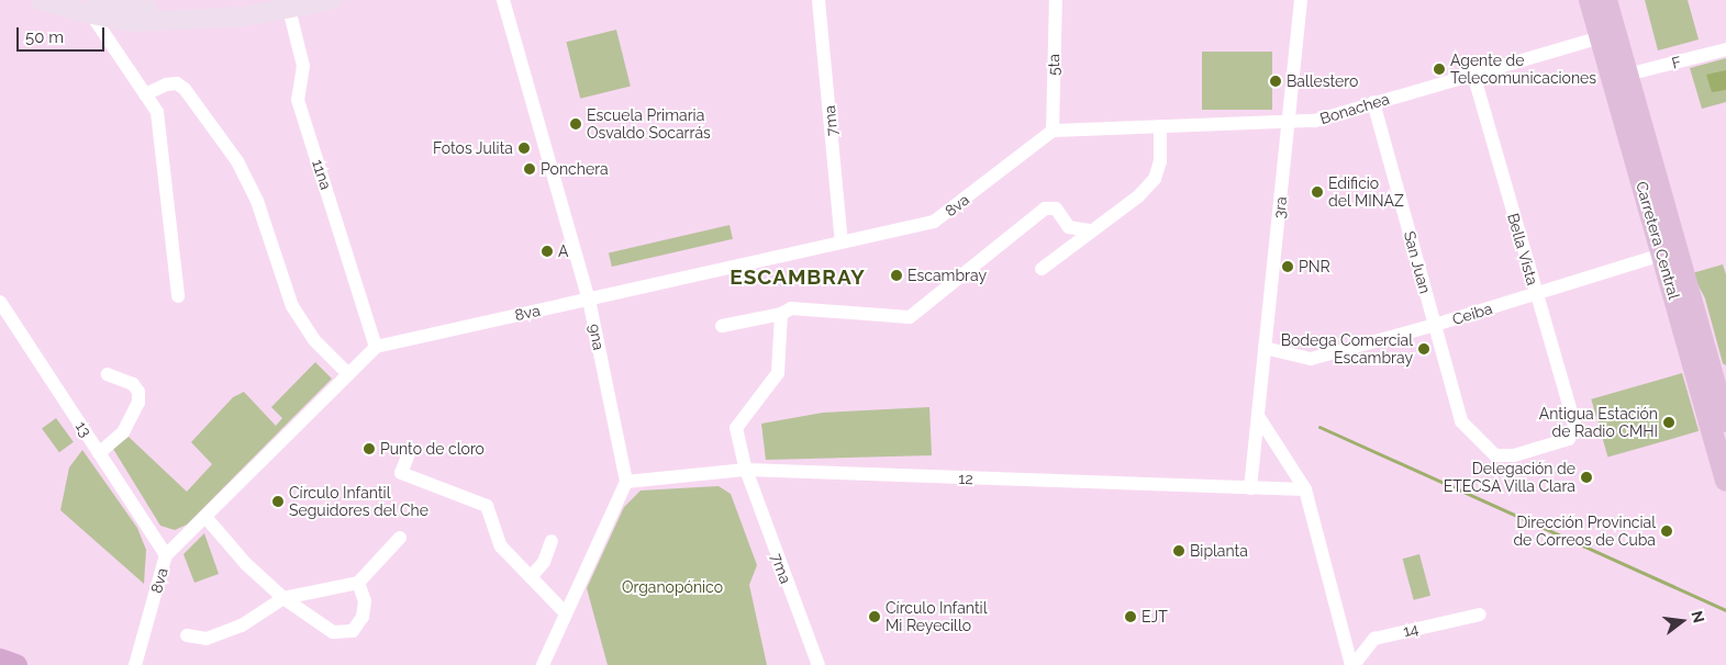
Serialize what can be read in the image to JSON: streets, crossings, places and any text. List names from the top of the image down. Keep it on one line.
{"streets":{"main road":["Carretera Central"],"street":["F","5ta","Bonachea","7ma","11na","8va","3ra","Bella Vista","San Juan","Ceiba","9na","13","12","14"]},"crossings":[["F","Carretera Central"],["5ta","Bonachea"],["5ta","8va"],["Bonachea","8va"],["Bonachea","3ra"],["Bonachea","Carretera Central"],["Bonachea","Bella Vista"],["Bonachea","San Juan"],["7ma","8va"],["7ma","12"],["11na","8va"],["8va","9na"],["8va","13"],["3ra","Ceiba"],["3ra","12"],["Carretera Central","Ceiba"],["Bella Vista","San Juan"],["Bella Vista","Ceiba"],["San Juan","Ceiba"],["9na","12"]],"districts":["ESCAMBRAY"],"parks":["Organopónico"],"places":["Agente de Telecomunicaciones","Ballestero","Escuela Primaria Osvaldo Socarrás","Fotos Julita","Ponchera","Edificio del MINAZ","A","PNR","Escambray","Bodega Comercial Escambray","Antigua Estación de Radio CMHI","Punto de cloro","Delegación de ETECSA Villa Clara","Círculo Infantil Seguidores del Che","Dirección Provincial de Correos de Cuba","Biplanta","Círculo Infantil Mi Reyecillo","EJT"],"scale_bar":"50 m","north":"right"}
